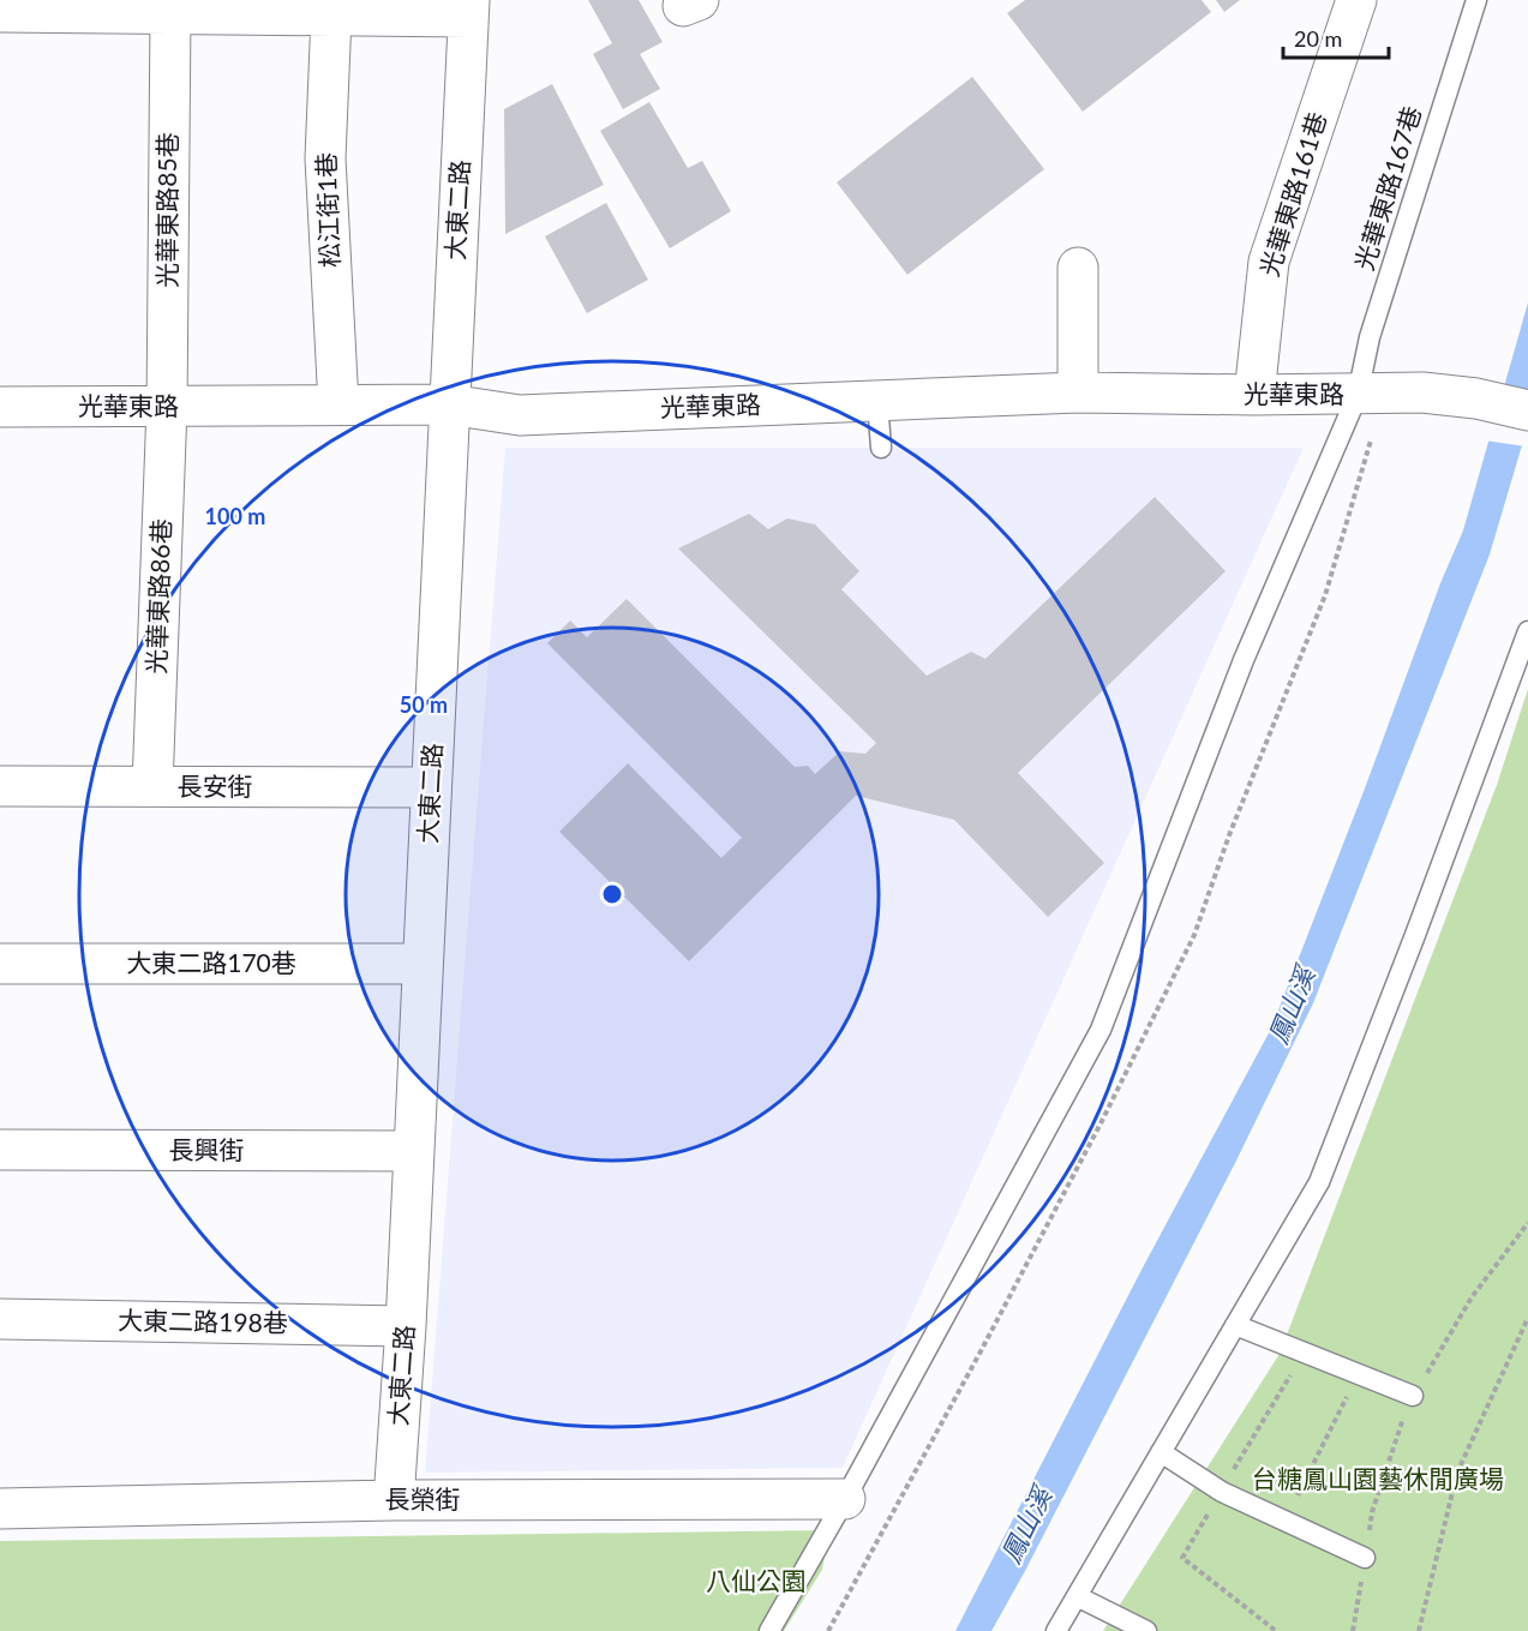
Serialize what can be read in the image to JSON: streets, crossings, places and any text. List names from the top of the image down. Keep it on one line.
{"streets":{"street":["光華東路161巷","光華東路85巷","松江街1巷","大東二路","光華東路","光華東路86巷","長安街","大東二路170巷","長興街","大東二路198巷","長榮街"],"lane":["光華東路167巷"]},"crossings":[["光華東路167巷","光華東路"],["光華東路167巷","長榮街"],["光華東路161巷","光華東路"],["光華東路85巷","光華東路"],["光華東路85巷","光華東路86巷"],["松江街1巷","光華東路"],["大東二路","光華東路"],["大東二路","長安街"],["大東二路","大東二路170巷"],["大東二路","長興街"],["大東二路","大東二路198巷"],["大東二路","長榮街"],["光華東路","光華東路86巷"],["光華東路86巷","長安街"]],"water":["鳳山溪"],"parks":["台糖鳳山園藝休閒廣場","八仙公園"],"scale_bar":"20 m","rings":["100 m","50 m"]}
